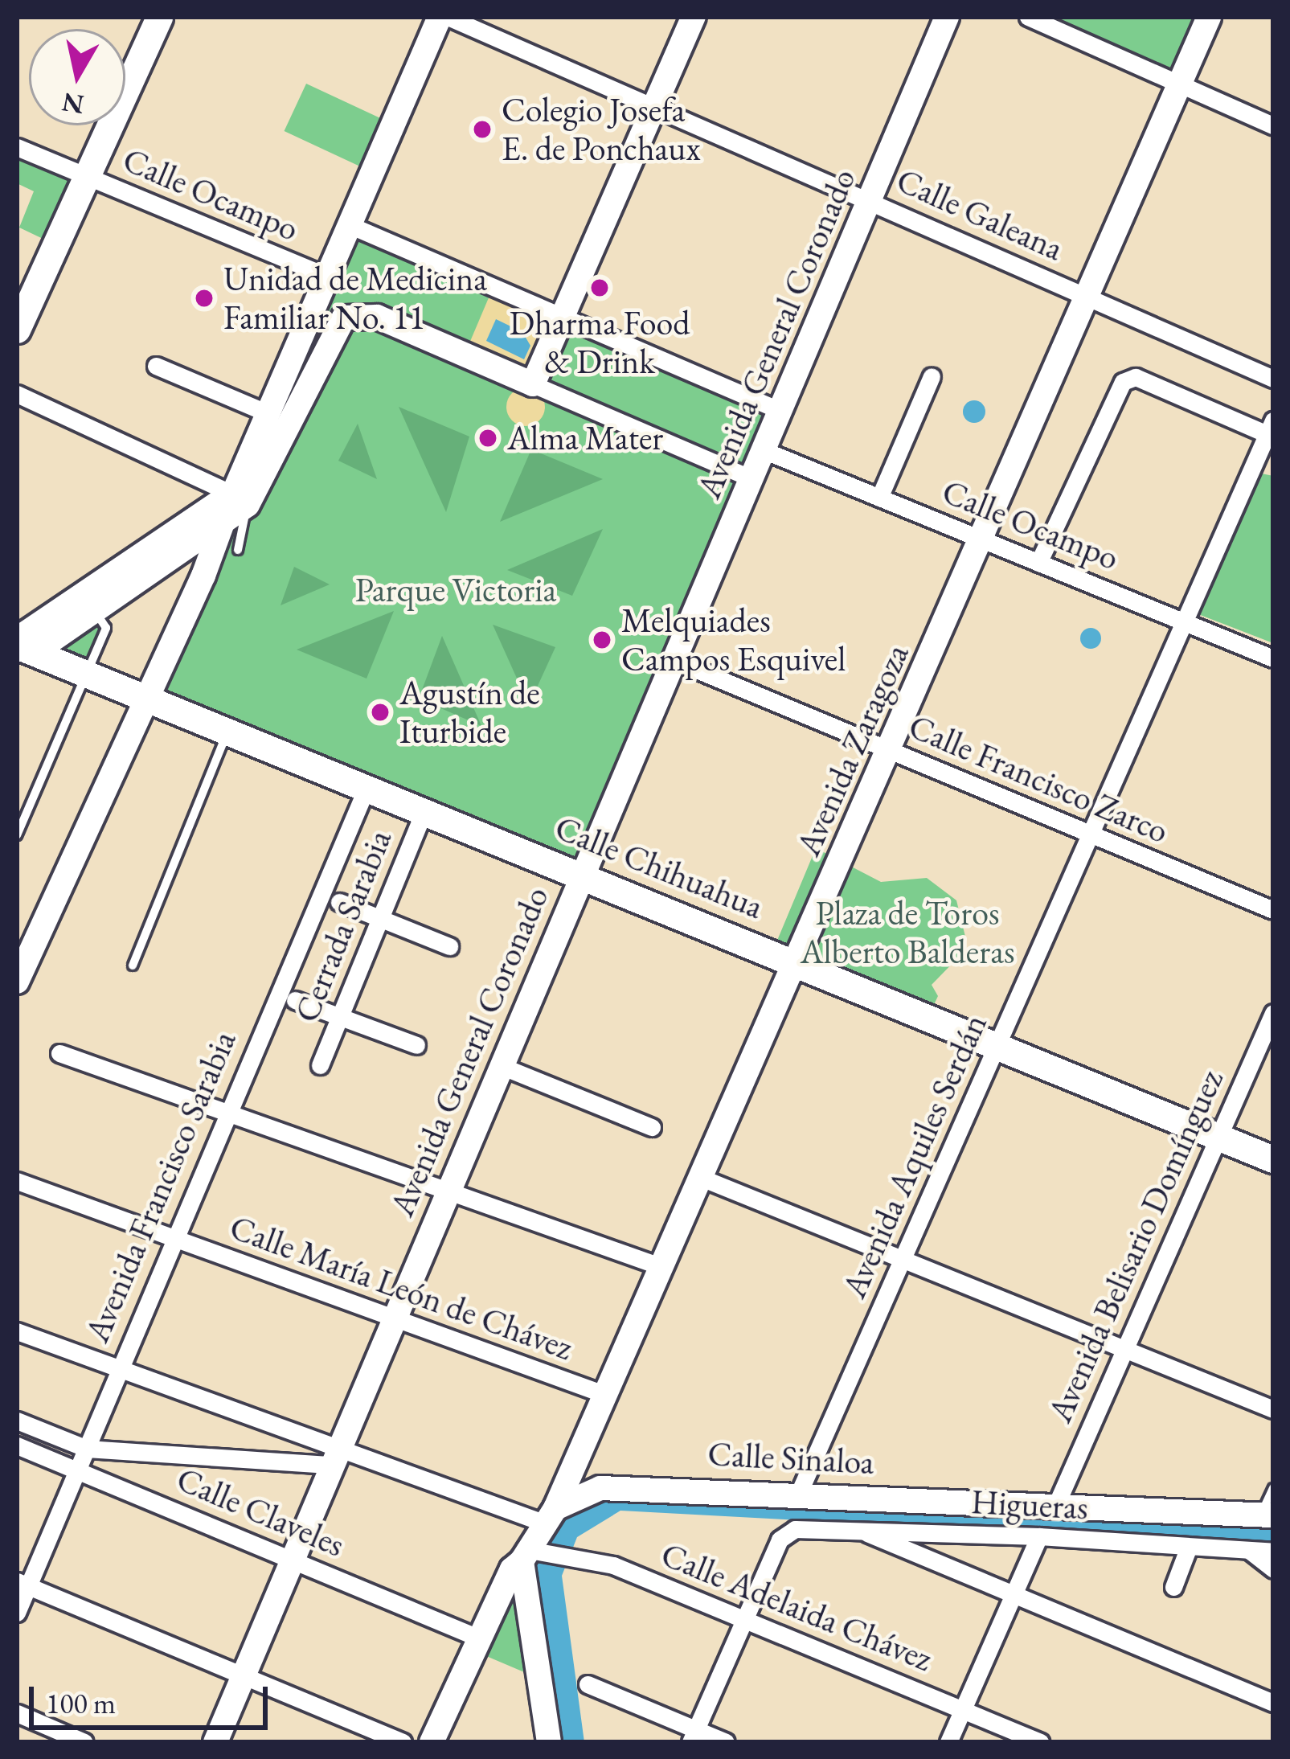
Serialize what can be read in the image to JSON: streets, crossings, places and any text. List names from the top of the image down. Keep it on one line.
{"streets":{"main road":["Calle Chihuahua"],"street":["Calle Ocampo","Calle Galeana","Avenida General Coronado","Avenida Zaragoza","Calle Francisco Zarco","Cerrada Sarabia","Avenida Aquiles Serdán","Avenida Francisco Sarabia","Avenida Belisario Domínguez","Calle María León de Chávez","Calle Sinaloa","Higueras","Calle Claveles","Calle Adelaida Chávez"]},"crossings":[["Calle Ocampo","Avenida General Coronado"],["Calle Ocampo","Avenida Zaragoza"],["Calle Ocampo","Avenida Aquiles Serdán"],["Calle Galeana","Avenida General Coronado"],["Calle Galeana","Avenida Zaragoza"],["Avenida General Coronado","Calle Francisco Zarco"],["Avenida General Coronado","Calle Chihuahua"],["Avenida General Coronado","Calle María León de Chávez"],["Avenida General Coronado","Calle Claveles"],["Avenida Zaragoza","Calle Francisco Zarco"],["Avenida Zaragoza","Calle Chihuahua"],["Avenida Zaragoza","Calle María León de Chávez"],["Avenida Zaragoza","Calle Sinaloa"],["Calle Francisco Zarco","Avenida Aquiles Serdán"],["Calle Chihuahua","Cerrada Sarabia"],["Calle Chihuahua","Avenida Aquiles Serdán"],["Calle Chihuahua","Avenida Francisco Sarabia"],["Calle Chihuahua","Avenida Belisario Domínguez"],["Avenida Aquiles Serdán","Calle Sinaloa"],["Avenida Francisco Sarabia","Calle María León de Chávez"],["Avenida Francisco Sarabia","Calle Claveles"],["Avenida Belisario Domínguez","Calle Sinaloa"],["Calle Sinaloa","Calle Adelaida Chávez"],["Higueras","Calle Adelaida Chávez"]],"parks":["Parque Victoria","Plaza de Toros Alberto Balderas"],"places":["Colegio Josefa E. de Ponchaux","Dharma Food & Drink","Unidad de Medicina Familiar No. 11","Alma Mater","Melquiades Campos Esquivel","Agustín de Iturbide"],"scale_bar":"100 m","north":"bottom"}
